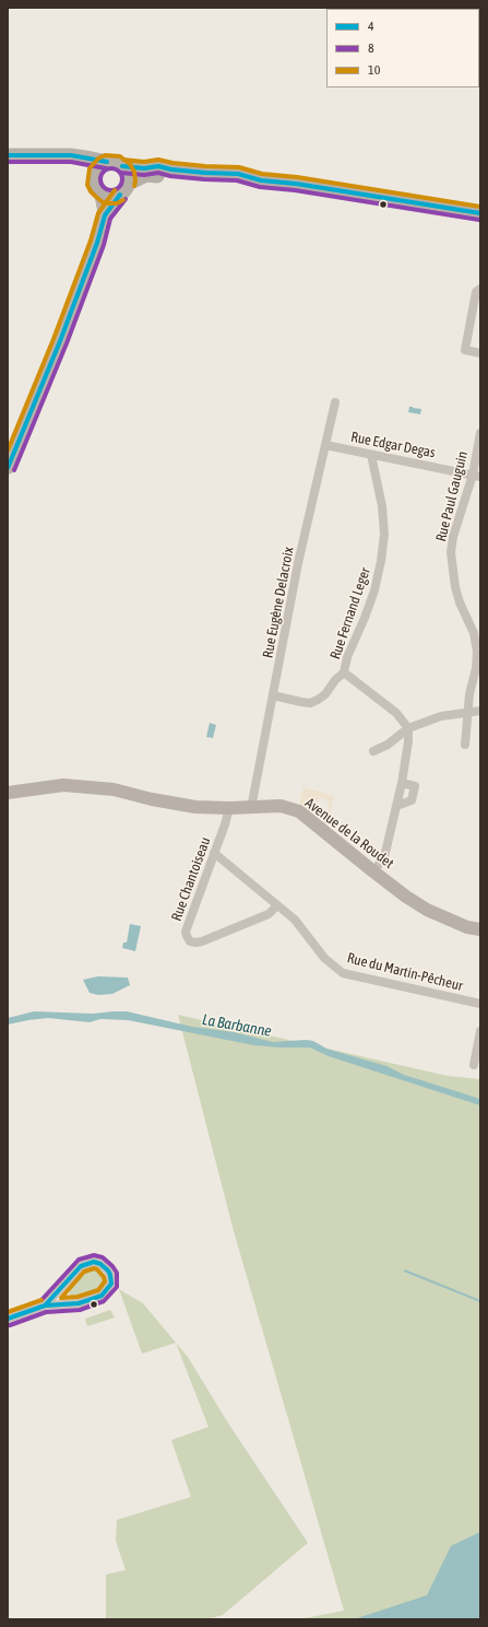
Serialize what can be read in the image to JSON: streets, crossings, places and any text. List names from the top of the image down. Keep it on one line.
{"streets":{"street":["Rue Edgar Degas","Rue Paul Gauguin","Rue Eugène Delacroix","Rue Fernand Leger","Avenue de la Roudet","Rue Chantoiseau","Rue du Martin-Pêcheur"]},"crossings":[["Rue Edgar Degas","Rue Paul Gauguin"],["Rue Edgar Degas","Rue Eugène Delacroix"],["Rue Edgar Degas","Rue Fernand Leger"],["Rue Eugène Delacroix","Rue Fernand Leger"],["Rue Eugène Delacroix","Avenue de la Roudet"],["Avenue de la Roudet","Rue Chantoiseau"],["Rue Chantoiseau","Rue du Martin-Pêcheur"]],"water":["La Barbanne"],"lines":["transit line 4","transit line 10","transit line 8"],"legend":["4","8","10"]}
